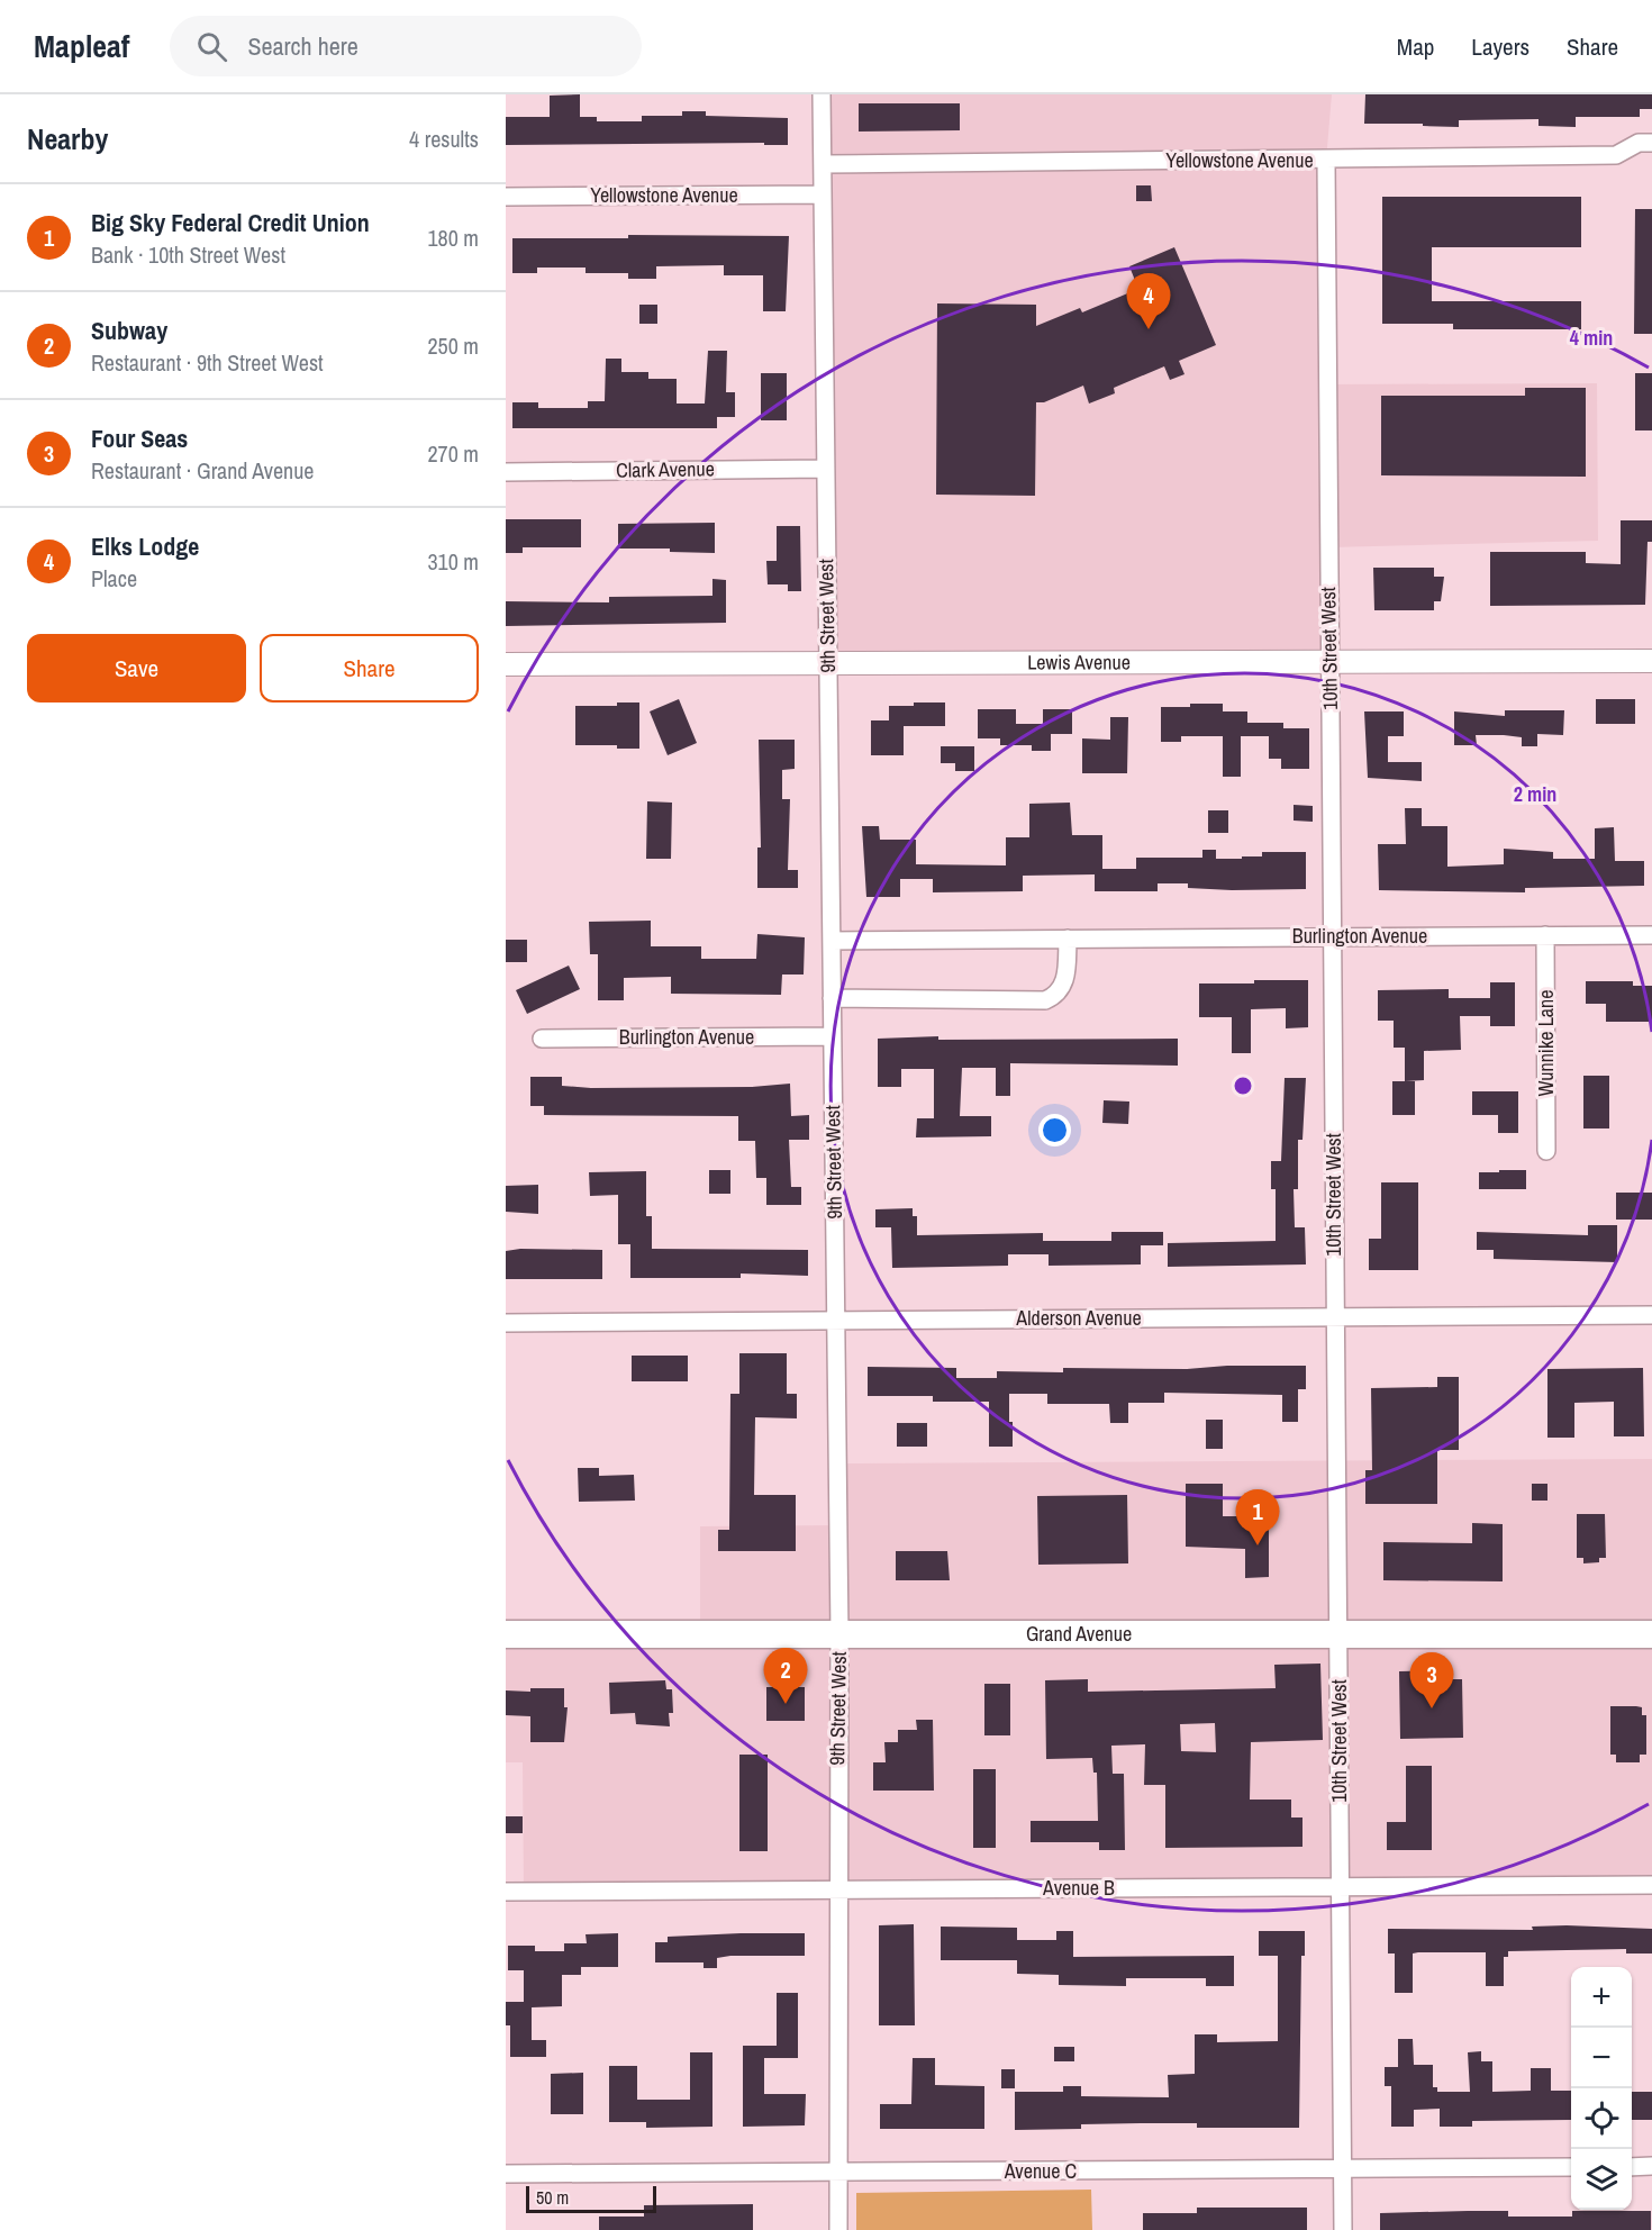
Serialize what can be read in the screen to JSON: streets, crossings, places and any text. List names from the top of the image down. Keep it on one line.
{"streets":{"main road":["Grand Avenue"],"street":["Yellowstone Avenue","Clark Avenue","9th Street West","10th Street West","Lewis Avenue","Burlington Avenue","Wunnike Lane","Alderson Avenue","Avenue B","Avenue C"]},"crossings":[["Yellowstone Avenue","9th Street West"],["Yellowstone Avenue","10th Street West"],["Clark Avenue","9th Street West"],["9th Street West","Lewis Avenue"],["9th Street West","Burlington Avenue"],["9th Street West","Alderson Avenue"],["9th Street West","Grand Avenue"],["9th Street West","Avenue B"],["9th Street West","Avenue C"],["10th Street West","Lewis Avenue"],["10th Street West","Burlington Avenue"],["10th Street West","Alderson Avenue"],["10th Street West","Grand Avenue"],["10th Street West","Avenue B"],["10th Street West","Avenue C"],["Burlington Avenue","Wunnike Lane"]],"scale_bar":"50 m","page":{"header":"Mapleaf","search":"Search here","nav":["Map","Layers","Share"],"heading":["Nearby","4 results"],"list":[{"mark":"1","name":"Big Sky Federal Credit Union","note":"Bank · 10th Street West","value":"180 m"},{"mark":"2","name":"Subway","note":"Restaurant · 9th Street West","value":"250 m"},{"mark":"3","name":"Four Seas","note":"Restaurant · Grand Avenue","value":"270 m"},{"mark":"4","name":"Elks Lodge","note":"Place","value":"310 m"}],"pins":["4","1","2","3"],"buttons":["Save","Share"],"map_buttons":["+","−"],"scale":"50 m"},"rings":["4 min","2 min"]}
